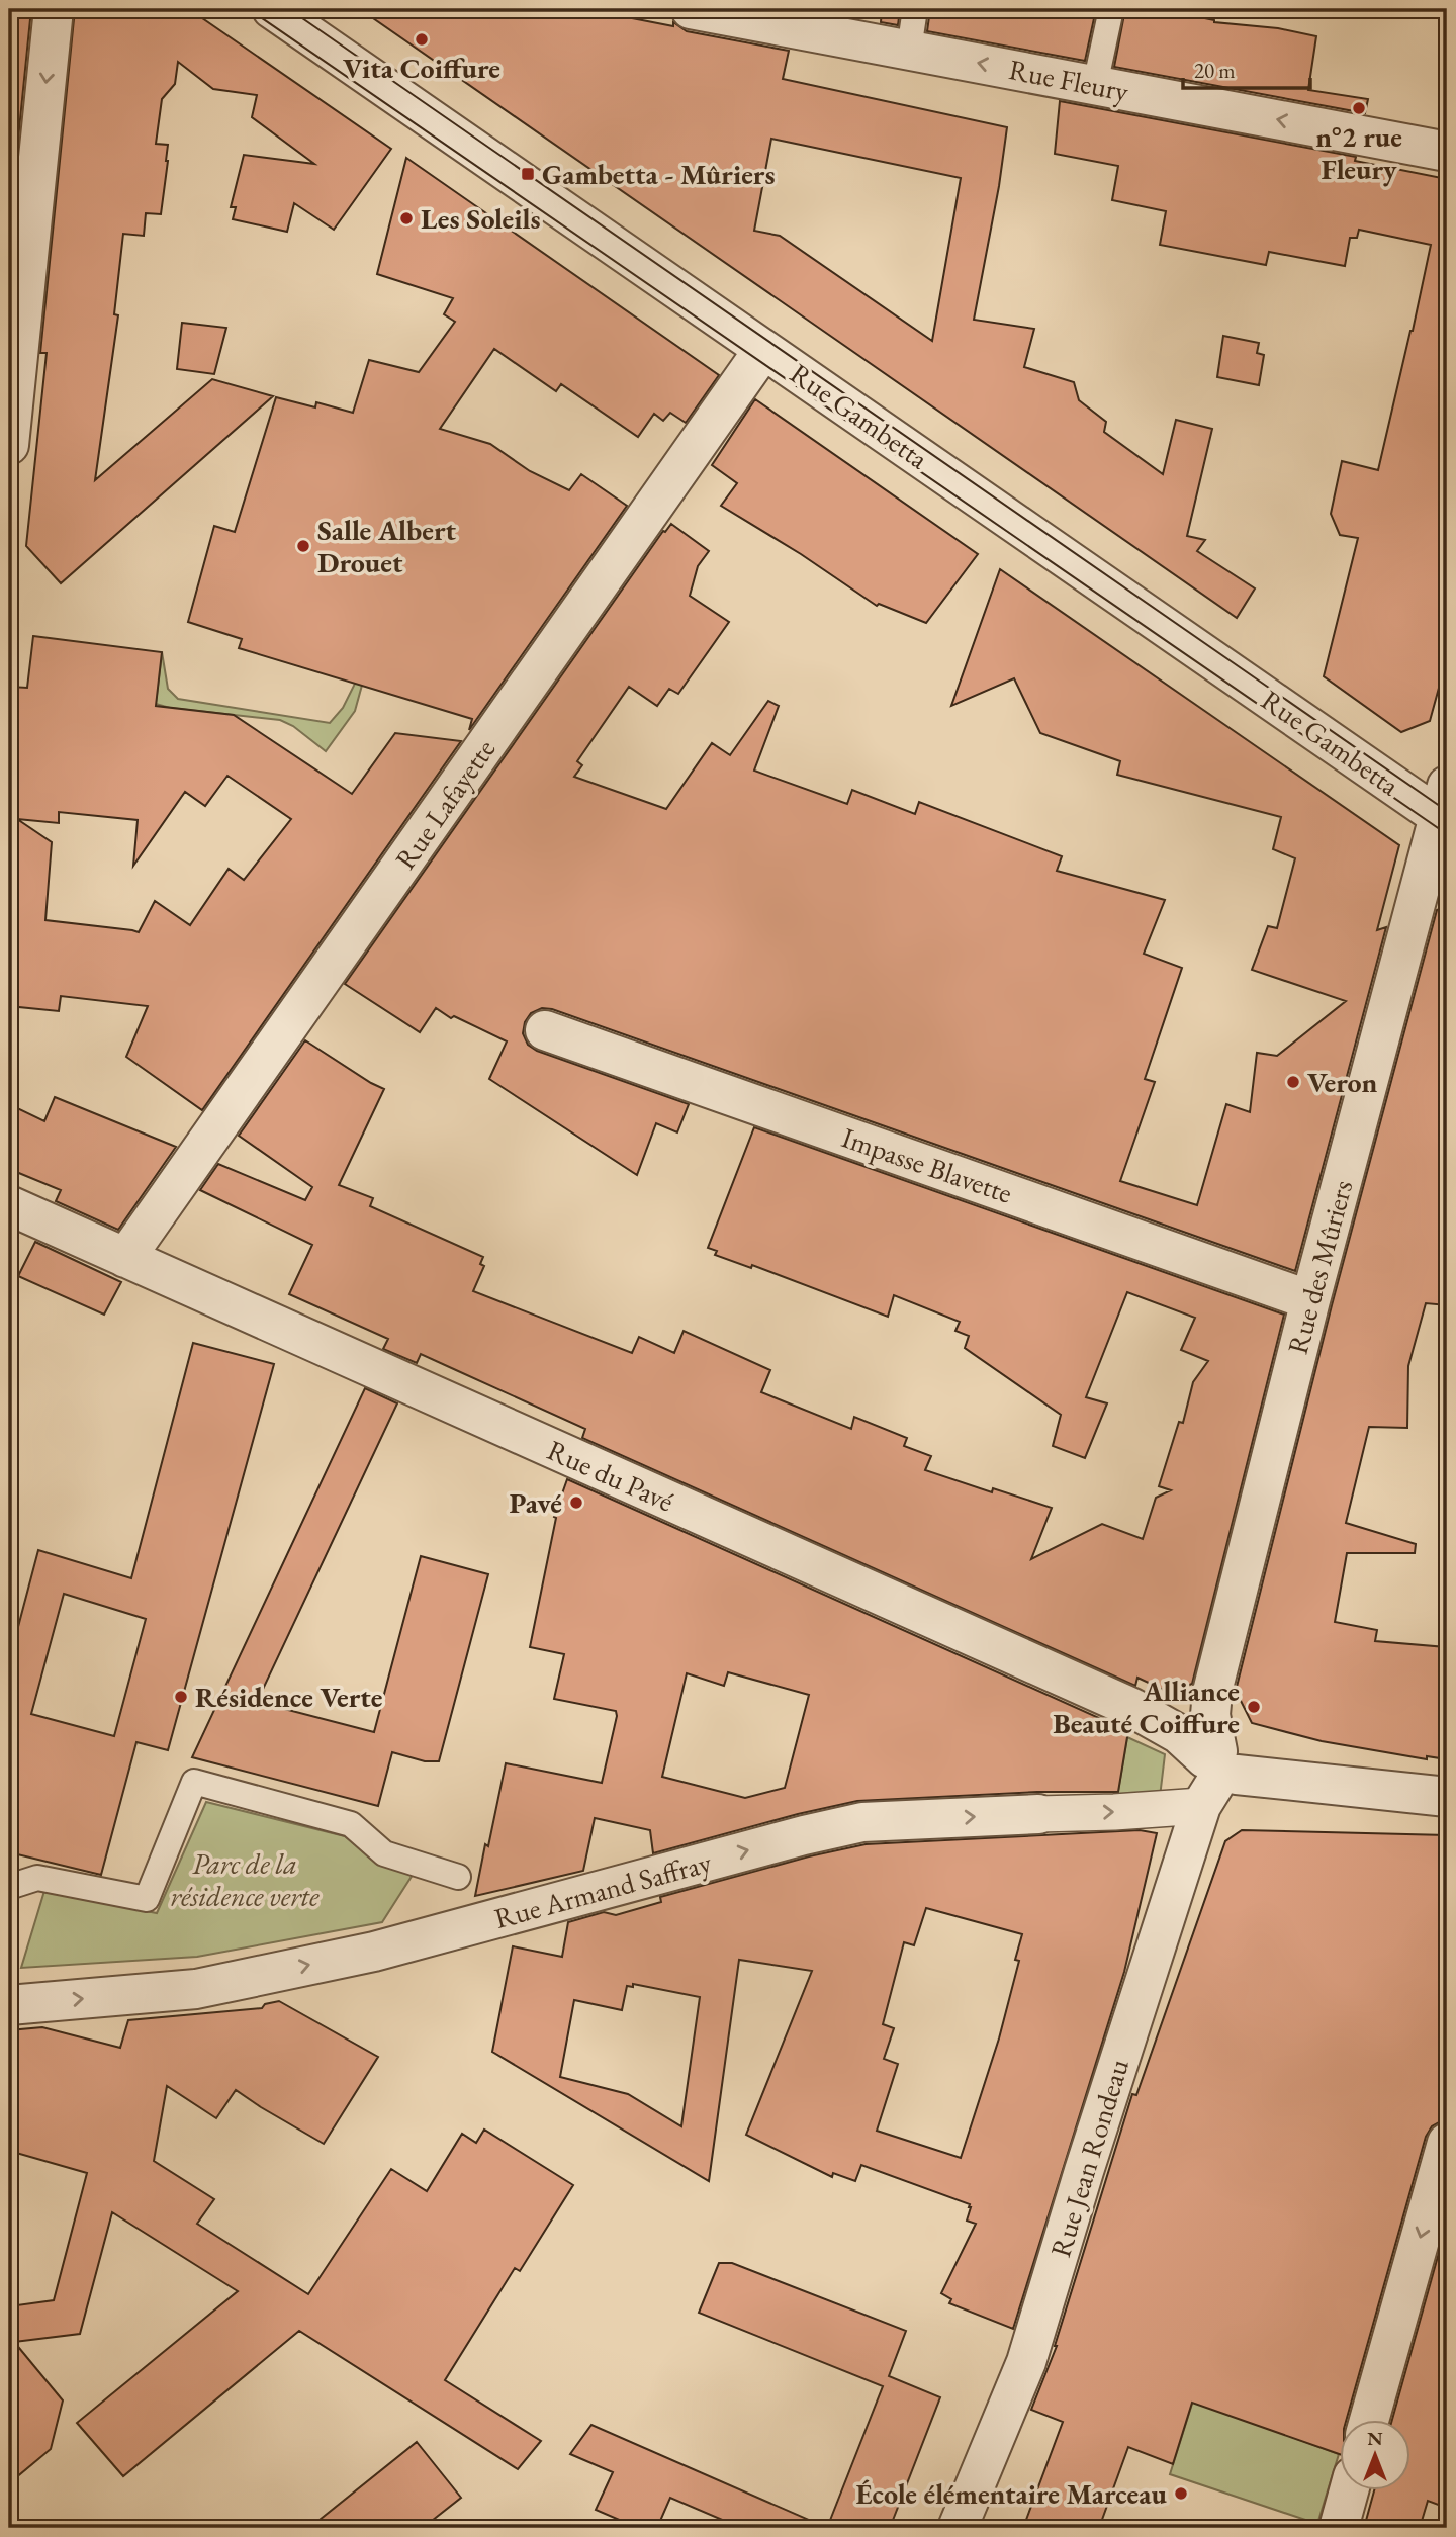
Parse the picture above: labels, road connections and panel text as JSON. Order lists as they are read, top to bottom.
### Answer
{
  "streets": {
    "street": [
      "Rue Fleury",
      "Rue Gambetta",
      "Rue Lafayette",
      "Impasse Blavette",
      "Rue des Mûriers",
      "Rue du Pavé",
      "Rue Armand Saffray",
      "Rue Jean Rondeau"
    ]
  },
  "crossings": [
    ["Rue Gambetta", "Rue Lafayette"],
    ["Rue Gambetta", "Rue des Mûriers"],
    ["Rue Lafayette", "Rue du Pavé"],
    ["Impasse Blavette", "Rue des Mûriers"],
    ["Rue des Mûriers", "Rue du Pavé"],
    ["Rue des Mûriers", "Rue Armand Saffray"],
    ["Rue des Mûriers", "Rue Jean Rondeau"],
    ["Rue du Pavé", "Rue Armand Saffray"],
    ["Rue du Pavé", "Rue Jean Rondeau"],
    ["Rue Armand Saffray", "Rue Jean Rondeau"]
  ],
  "one_way": ["Rue Fleury", "Rue Armand Saffray"],
  "parks": ["Parc de la résidence verte"],
  "places": {
    "other": [
      "Vita Coiffure",
      "n°2 rue Fleury",
      "Les Soleils",
      "Salle Albert Drouet",
      "Veron",
      "Pavé",
      "Résidence Verte",
      "Alliance Beauté Coiffure",
      "École élémentaire Marceau"
    ],
    "transit": ["Gambetta - Mûriers"]
  },
  "scale_bar": "20 m",
  "north": "top"
}
